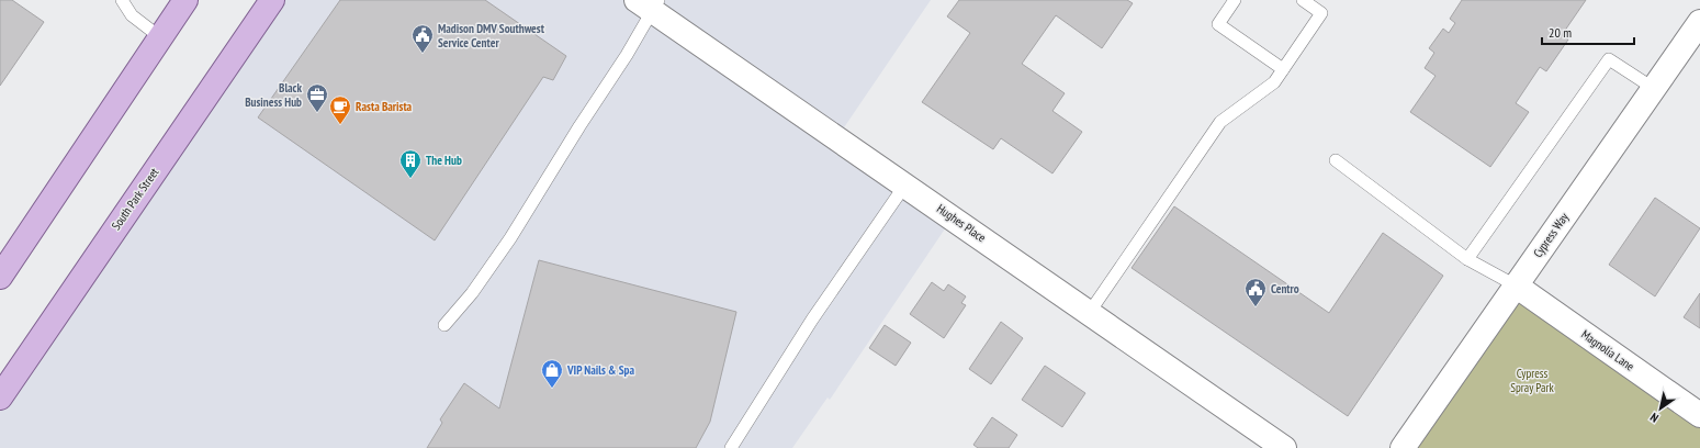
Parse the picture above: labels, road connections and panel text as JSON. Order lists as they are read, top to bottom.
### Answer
{
  "streets": {
    "main road": ["South Park Street"],
    "street": ["Hughes Place", "Cypress Way", "Magnolia Lane"]
  },
  "crossings": [
    ["Cypress Way", "Magnolia Lane"]
  ],
  "parks": ["Cypress Spray Park"],
  "places": {
    "public building": ["Madison DMV Southwest Service Center", "Centro"],
    "office": ["Black Business Hub"],
    "cafe": ["Rasta Barista"],
    "building": ["The Hub"],
    "shop": ["VIP Nails & Spa"]
  },
  "scale_bar": "20 m",
  "north": "bottom left"
}
